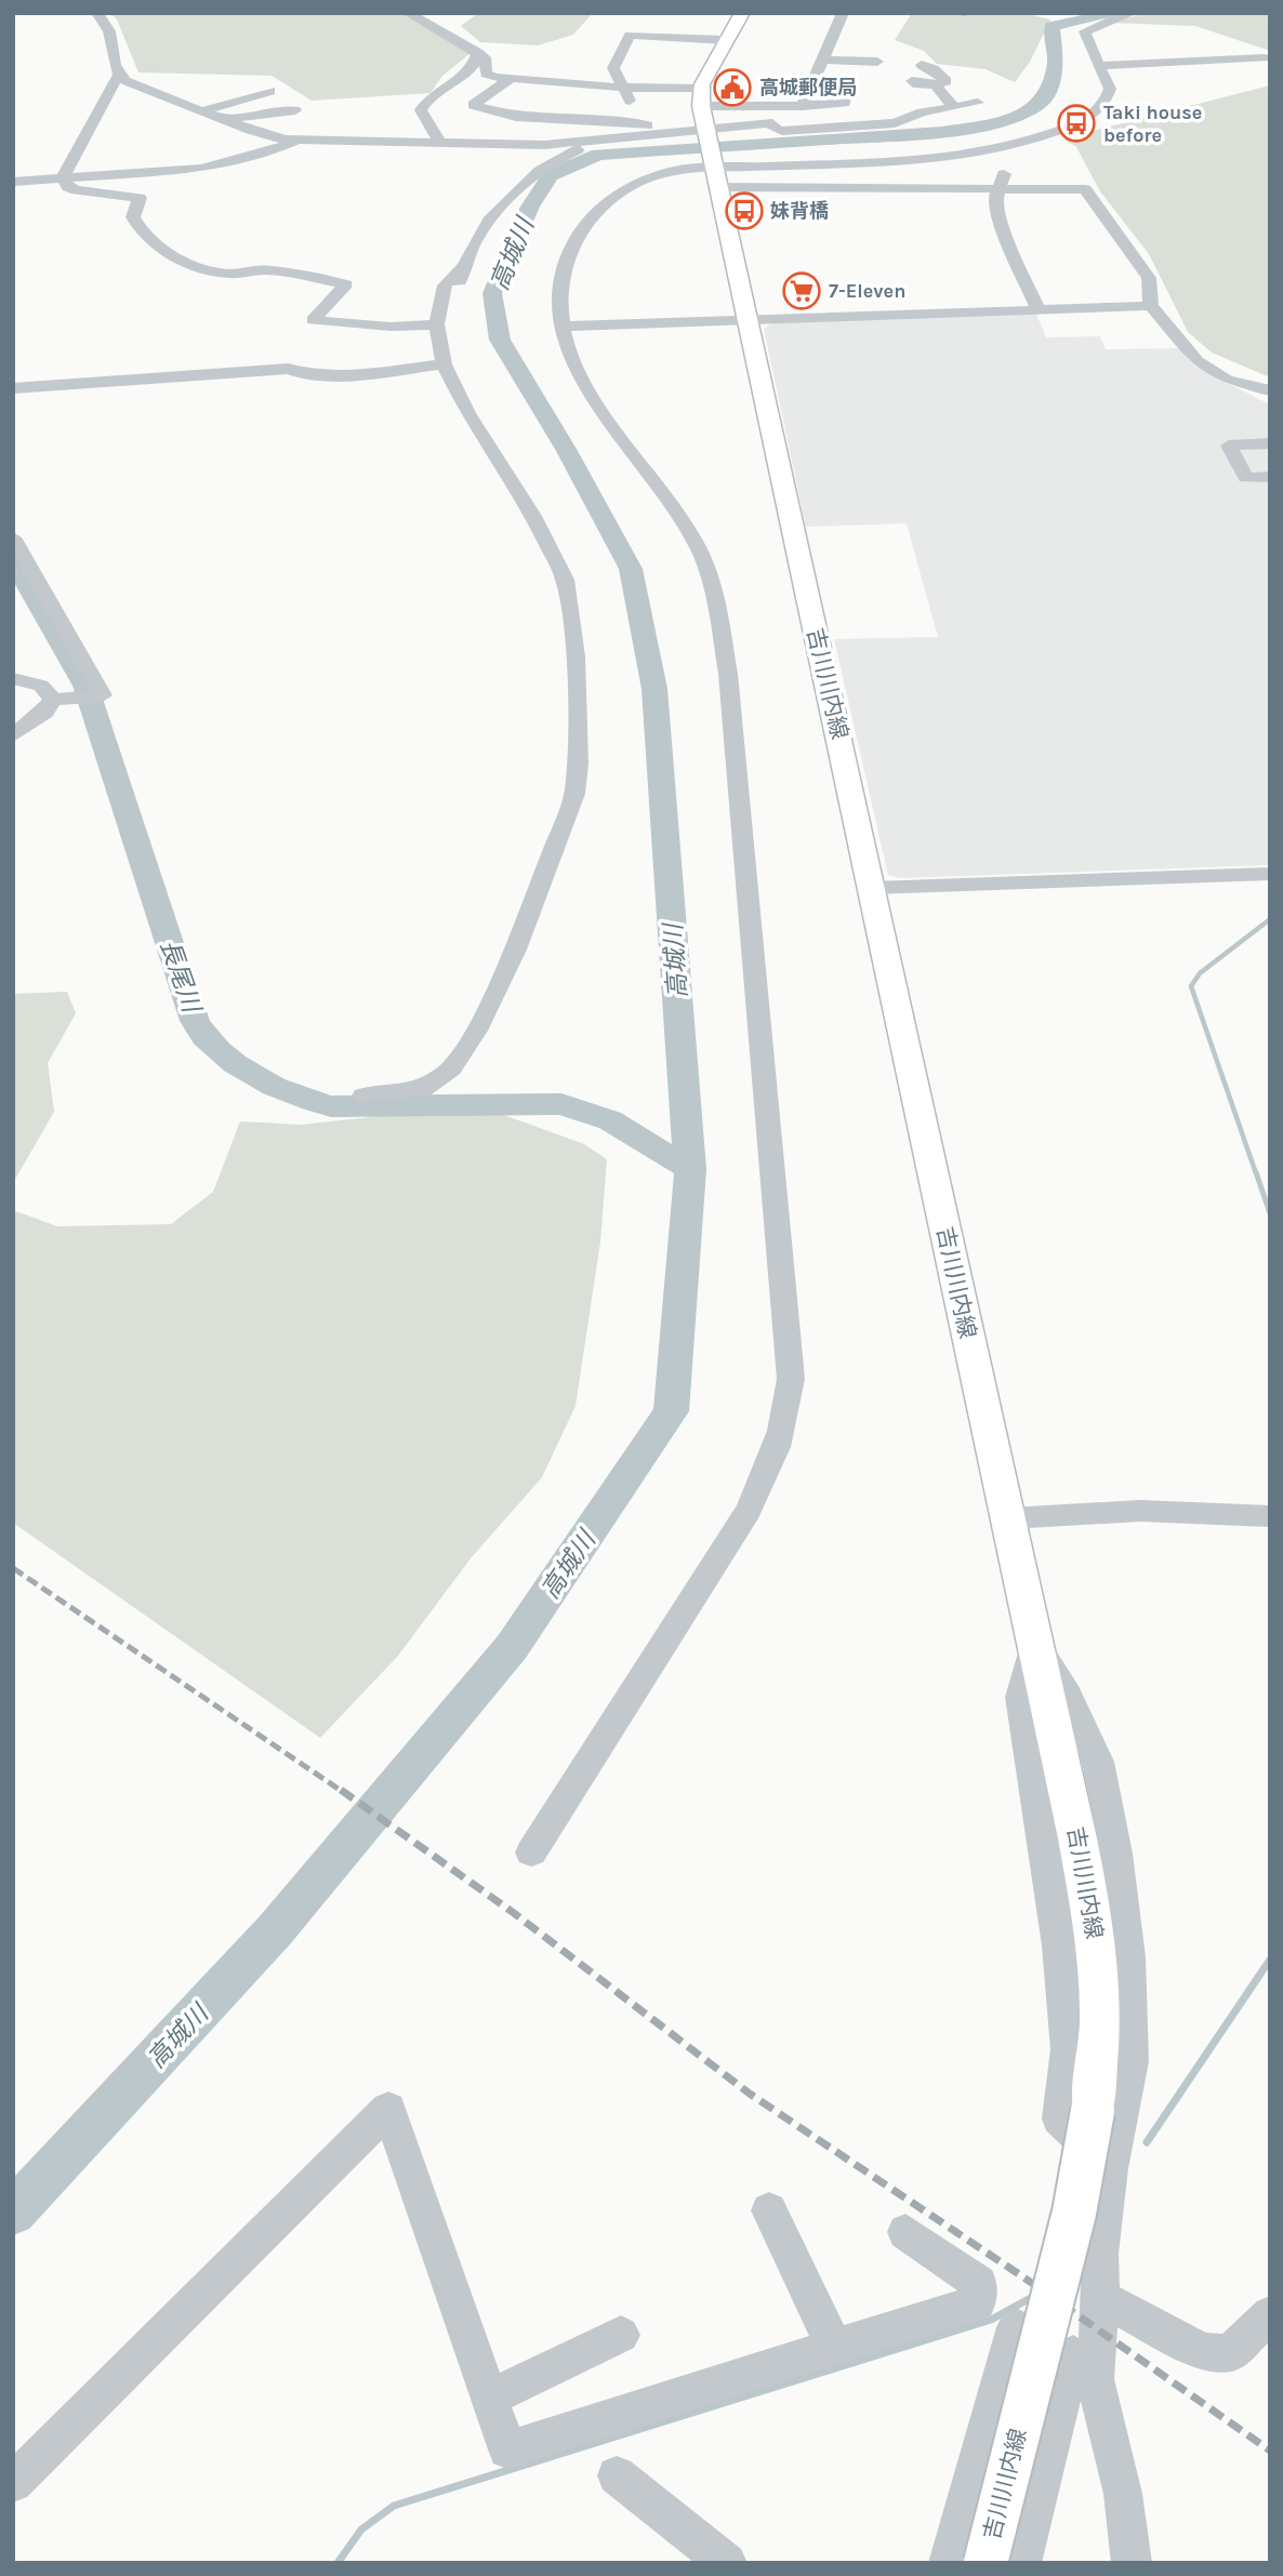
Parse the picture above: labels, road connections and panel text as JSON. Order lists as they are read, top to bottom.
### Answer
{
  "streets": {
    "main road": ["吉川川内線"]
  },
  "water": ["高城川", "長尾川"],
  "places": {
    "public building": ["高城郵便局"],
    "bus stop": ["Taki house before", "妹背橋"],
    "supermarket": ["7-Eleven"]
  }
}
